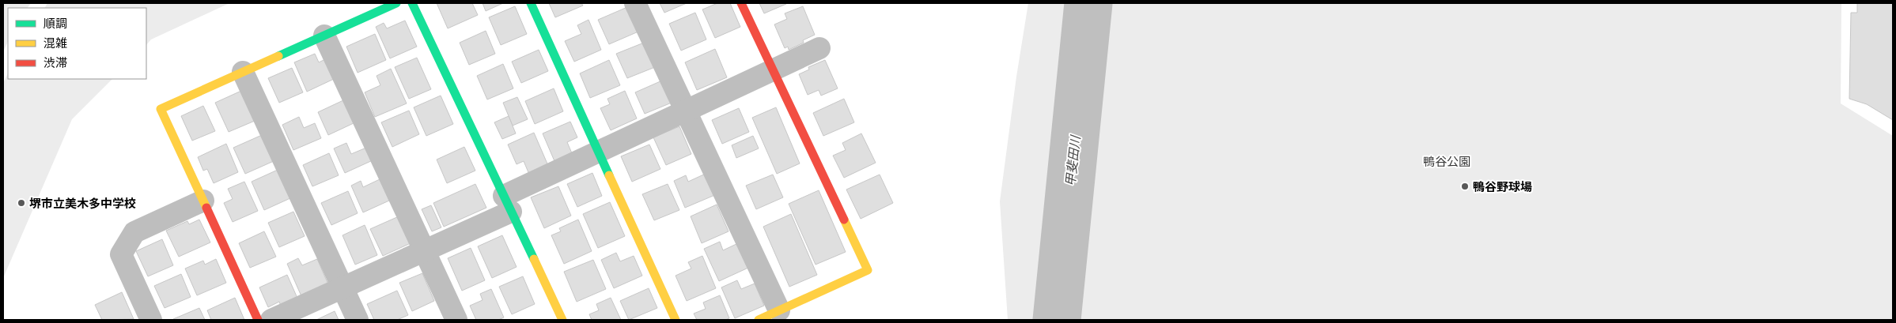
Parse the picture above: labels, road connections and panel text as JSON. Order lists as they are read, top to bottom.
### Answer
{
  "water": ["甲斐田川"],
  "parks": ["鴨谷公園"],
  "places": ["鴨谷野球場", "堺市立美木多中学校"],
  "legend": ["順調", "混雑", "渋滞"]
}
